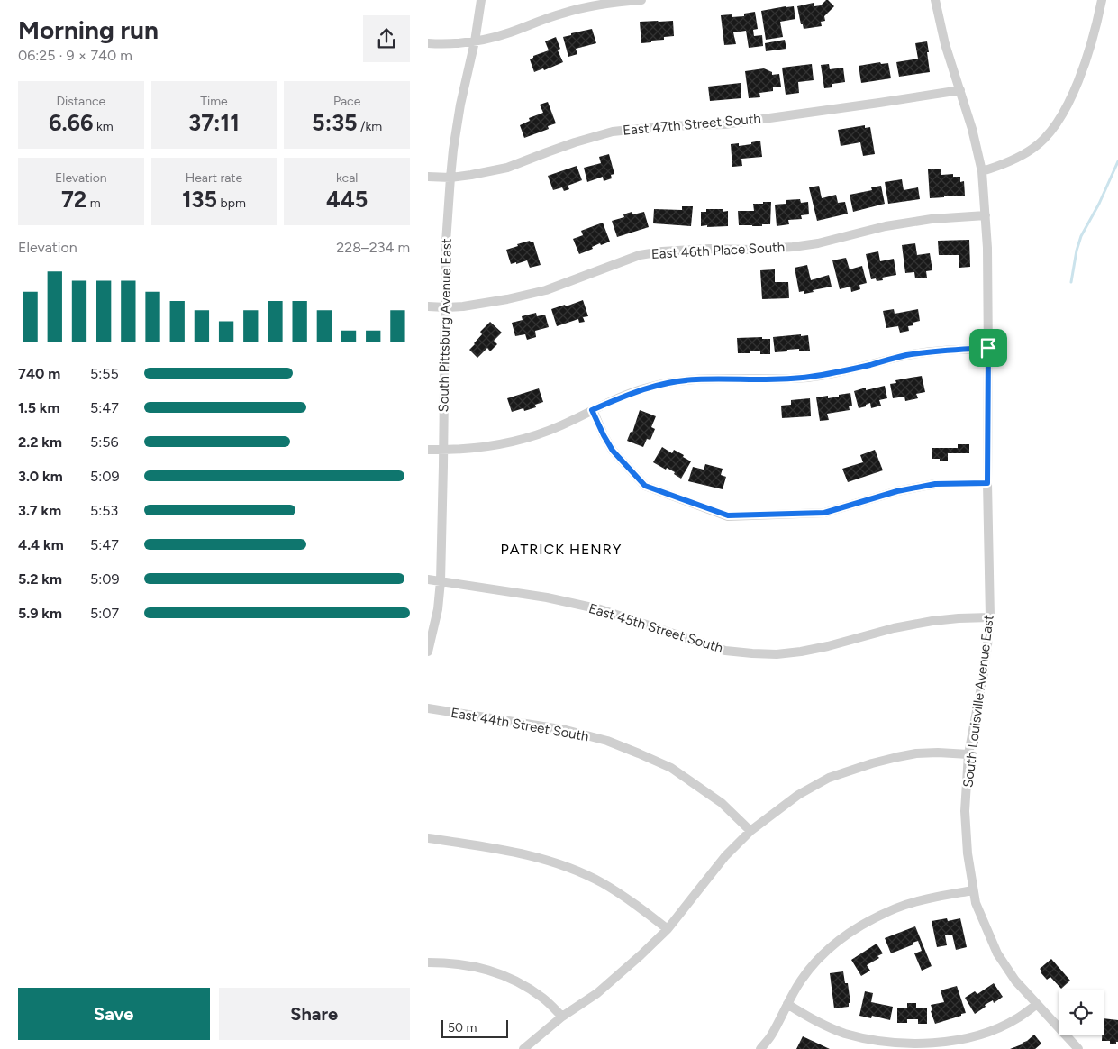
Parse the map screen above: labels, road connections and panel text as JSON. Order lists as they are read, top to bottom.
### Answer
{
  "streets": {
    "street": [
      "East 47th Street South",
      "East 46th Place South",
      "South Pittsburg Avenue East",
      "East 45th Street South",
      "South Louisville Avenue East",
      "East 44th Street South"
    ]
  },
  "crossings": [
    ["East 47th Street South", "South Pittsburg Avenue East"],
    ["East 47th Street South", "South Louisville Avenue East"],
    ["East 46th Place South", "South Pittsburg Avenue East"],
    ["East 46th Place South", "South Louisville Avenue East"],
    ["South Pittsburg Avenue East", "East 45th Street South"],
    ["East 45th Street South", "South Louisville Avenue East"]
  ],
  "districts": ["PATRICK HENRY"],
  "scale_bar": "50 m",
  "page": {
    "heading": ["Morning run", "06:25 · 9 × 740 m"],
    "stats": [
      ["Distance", "6.66 km"],
      ["Time", "37:11"],
      ["Pace", "5:35 /km"],
      ["Elevation", "72 m"],
      ["Heart rate", "135 bpm"],
      ["kcal", "445"]
    ],
    "chart": ["Elevation", "228–234 m"],
    "list": [
      {
        "name": "740 m",
        "note": "5:55"
      },
      {
        "name": "1.5 km",
        "note": "5:47"
      },
      {
        "name": "2.2 km",
        "note": "5:56"
      },
      {
        "name": "3.0 km",
        "note": "5:09"
      },
      {
        "name": "3.7 km",
        "note": "5:53"
      },
      {
        "name": "4.4 km",
        "note": "5:47"
      },
      {
        "name": "5.2 km",
        "note": "5:09"
      },
      {
        "name": "5.9 km",
        "note": "5:07"
      }
    ],
    "buttons": ["Save", "Share"],
    "scale": "50 m"
  }
}
